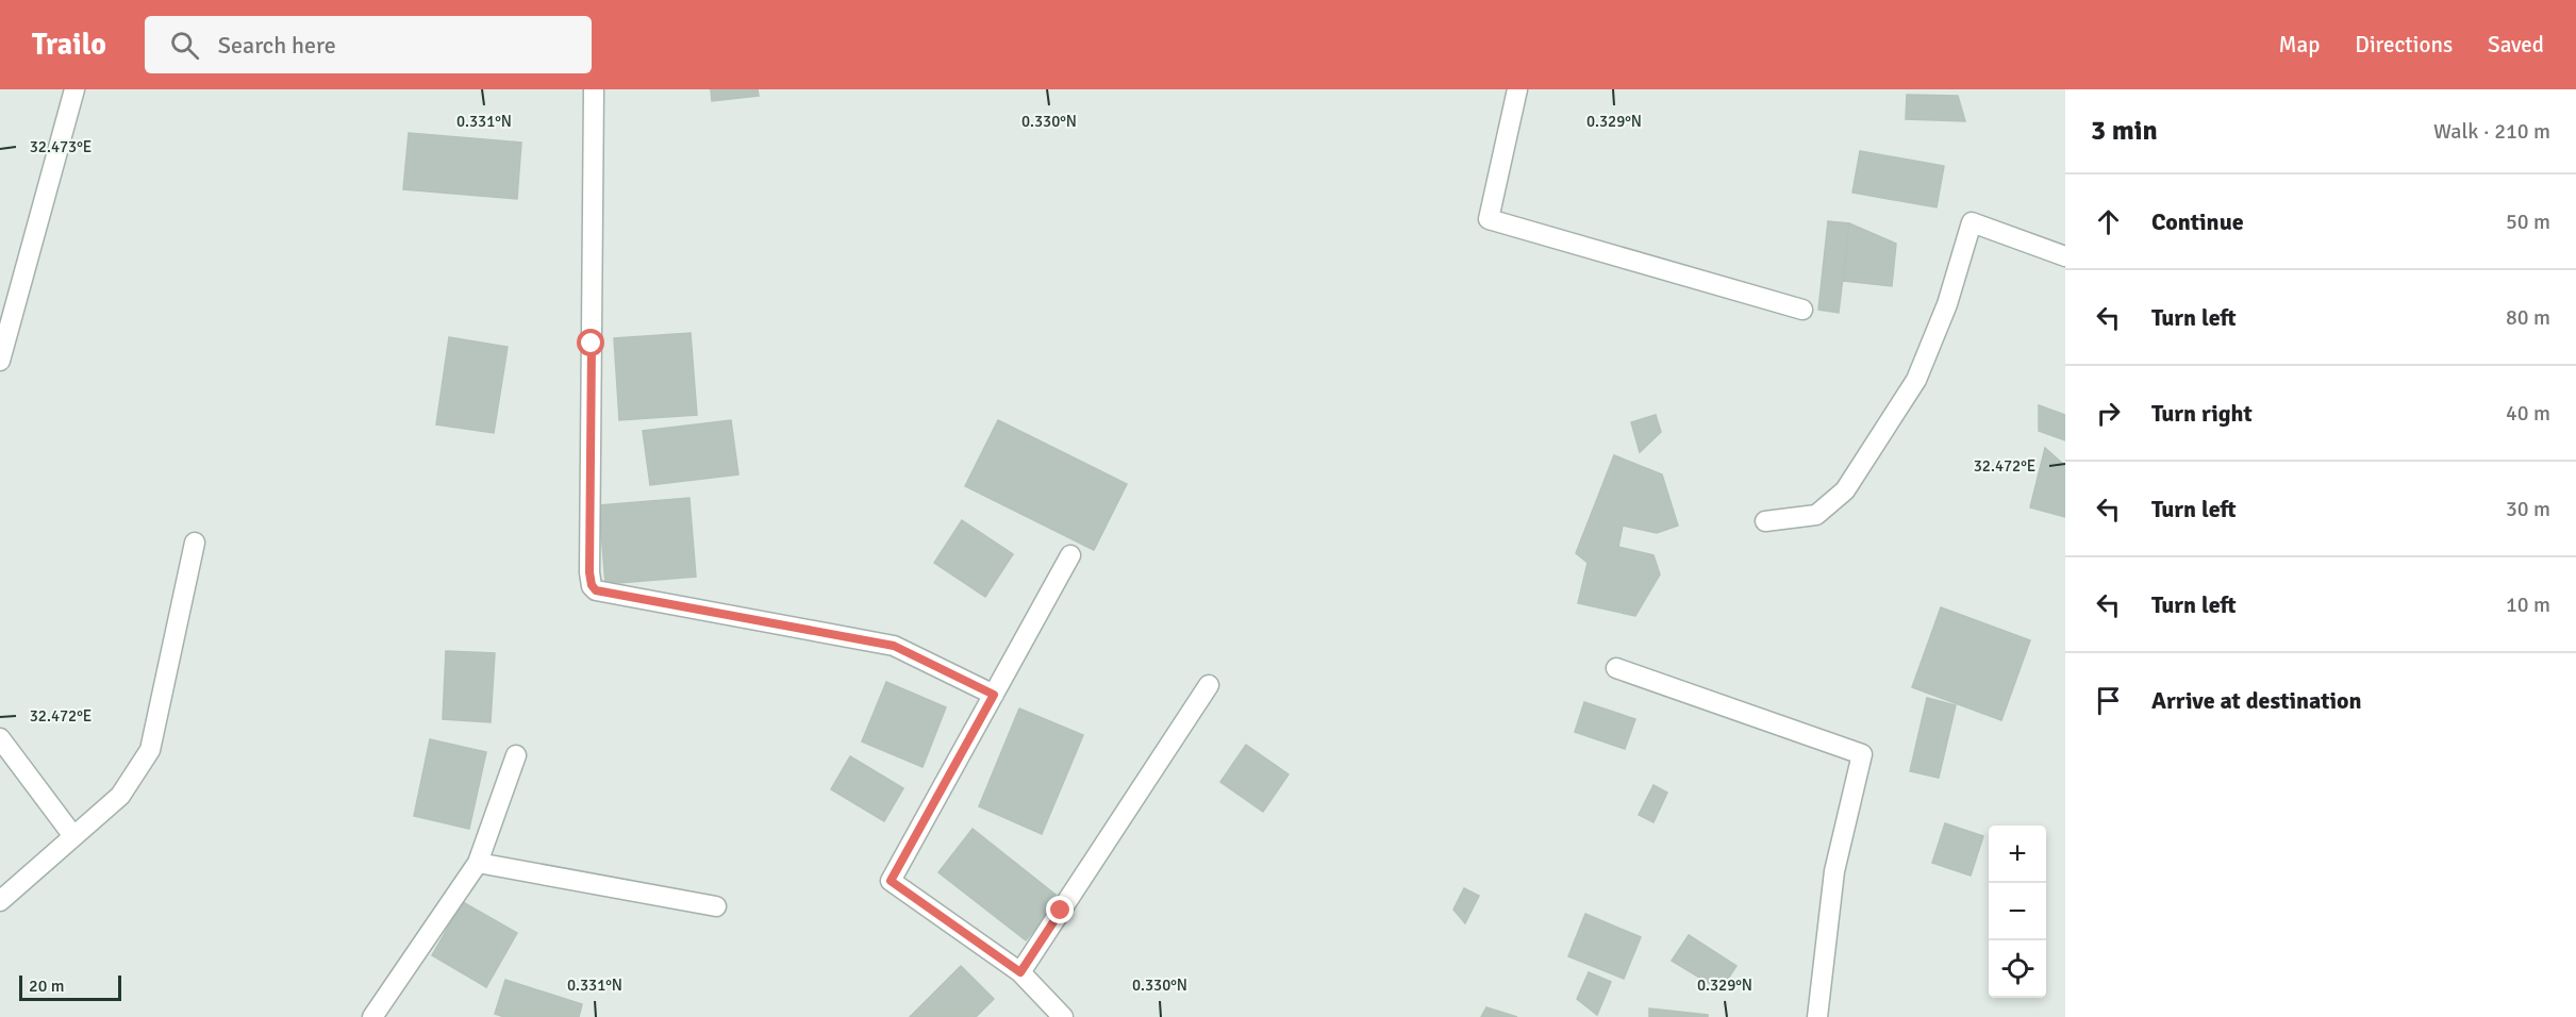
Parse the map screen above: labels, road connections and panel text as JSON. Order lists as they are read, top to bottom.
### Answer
{
  "scale_bar": "20 m",
  "page": {
    "header": "Trailo",
    "search": "Search here",
    "nav": ["Map", "Directions", "Saved"],
    "heading": ["3 min", "Walk · 210 m"],
    "list": [
      ["Continue", "50 m"],
      ["Turn left", "80 m"],
      ["Turn right", "40 m"],
      ["Turn left", "30 m"],
      ["Turn left", "10 m"],
      "Arrive at destination"
    ],
    "map_buttons": ["+", "−"],
    "scale": "20 m"
  },
  "coordinates": [
    "0.331°N",
    "0.330°N",
    "0.329°N",
    "32.473°E",
    "32.472°E"
  ]
}
